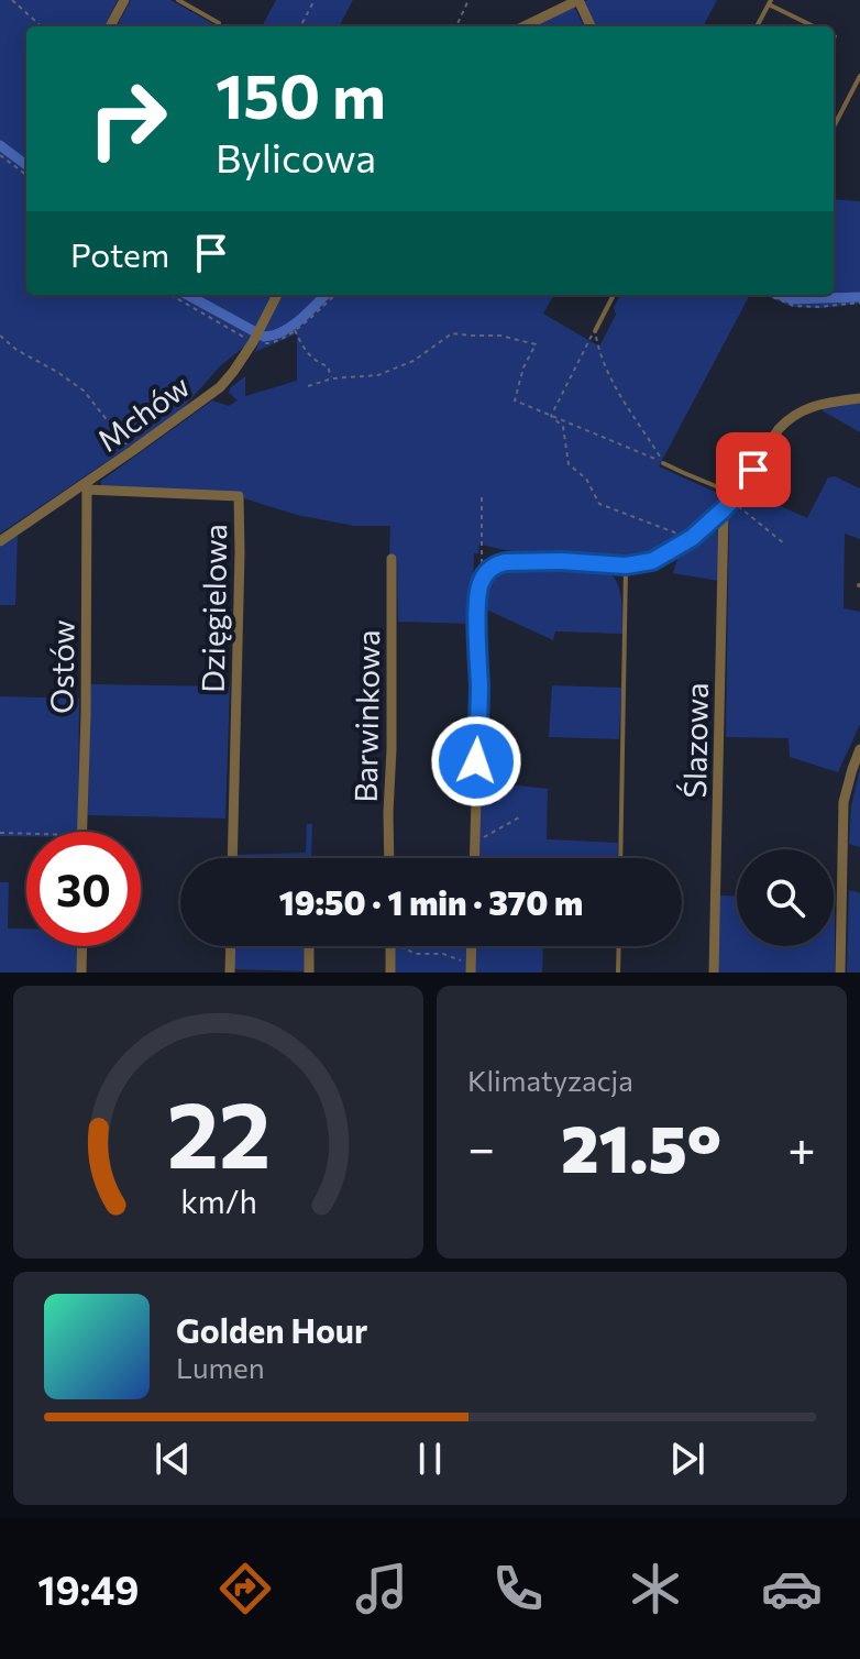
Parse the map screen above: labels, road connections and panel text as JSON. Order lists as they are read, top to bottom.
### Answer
{
  "streets": {
    "street": [
      "Mchów",
      "Dzięgielowa",
      "Ostów",
      "Barwinkowa",
      "Ślazowa"
    ]
  },
  "crossings": [
    ["Mchów", "Dzięgielowa"],
    ["Mchów", "Ostów"],
    ["Dzięgielowa", "Ostów"]
  ],
  "page": {
    "turn": ["150 m", "Bylicowa"],
    "then": "Potem",
    "limit": "30",
    "trip": "19:50 · 1 min · 370 m",
    "tile": "Klimatyzacja",
    "heat": ["−", "21.5°", "+"],
    "song": ["Golden Hour", "Lumen"],
    "tabs": "19:49",
    "gauge": ["22", "km/h"]
  }
}
